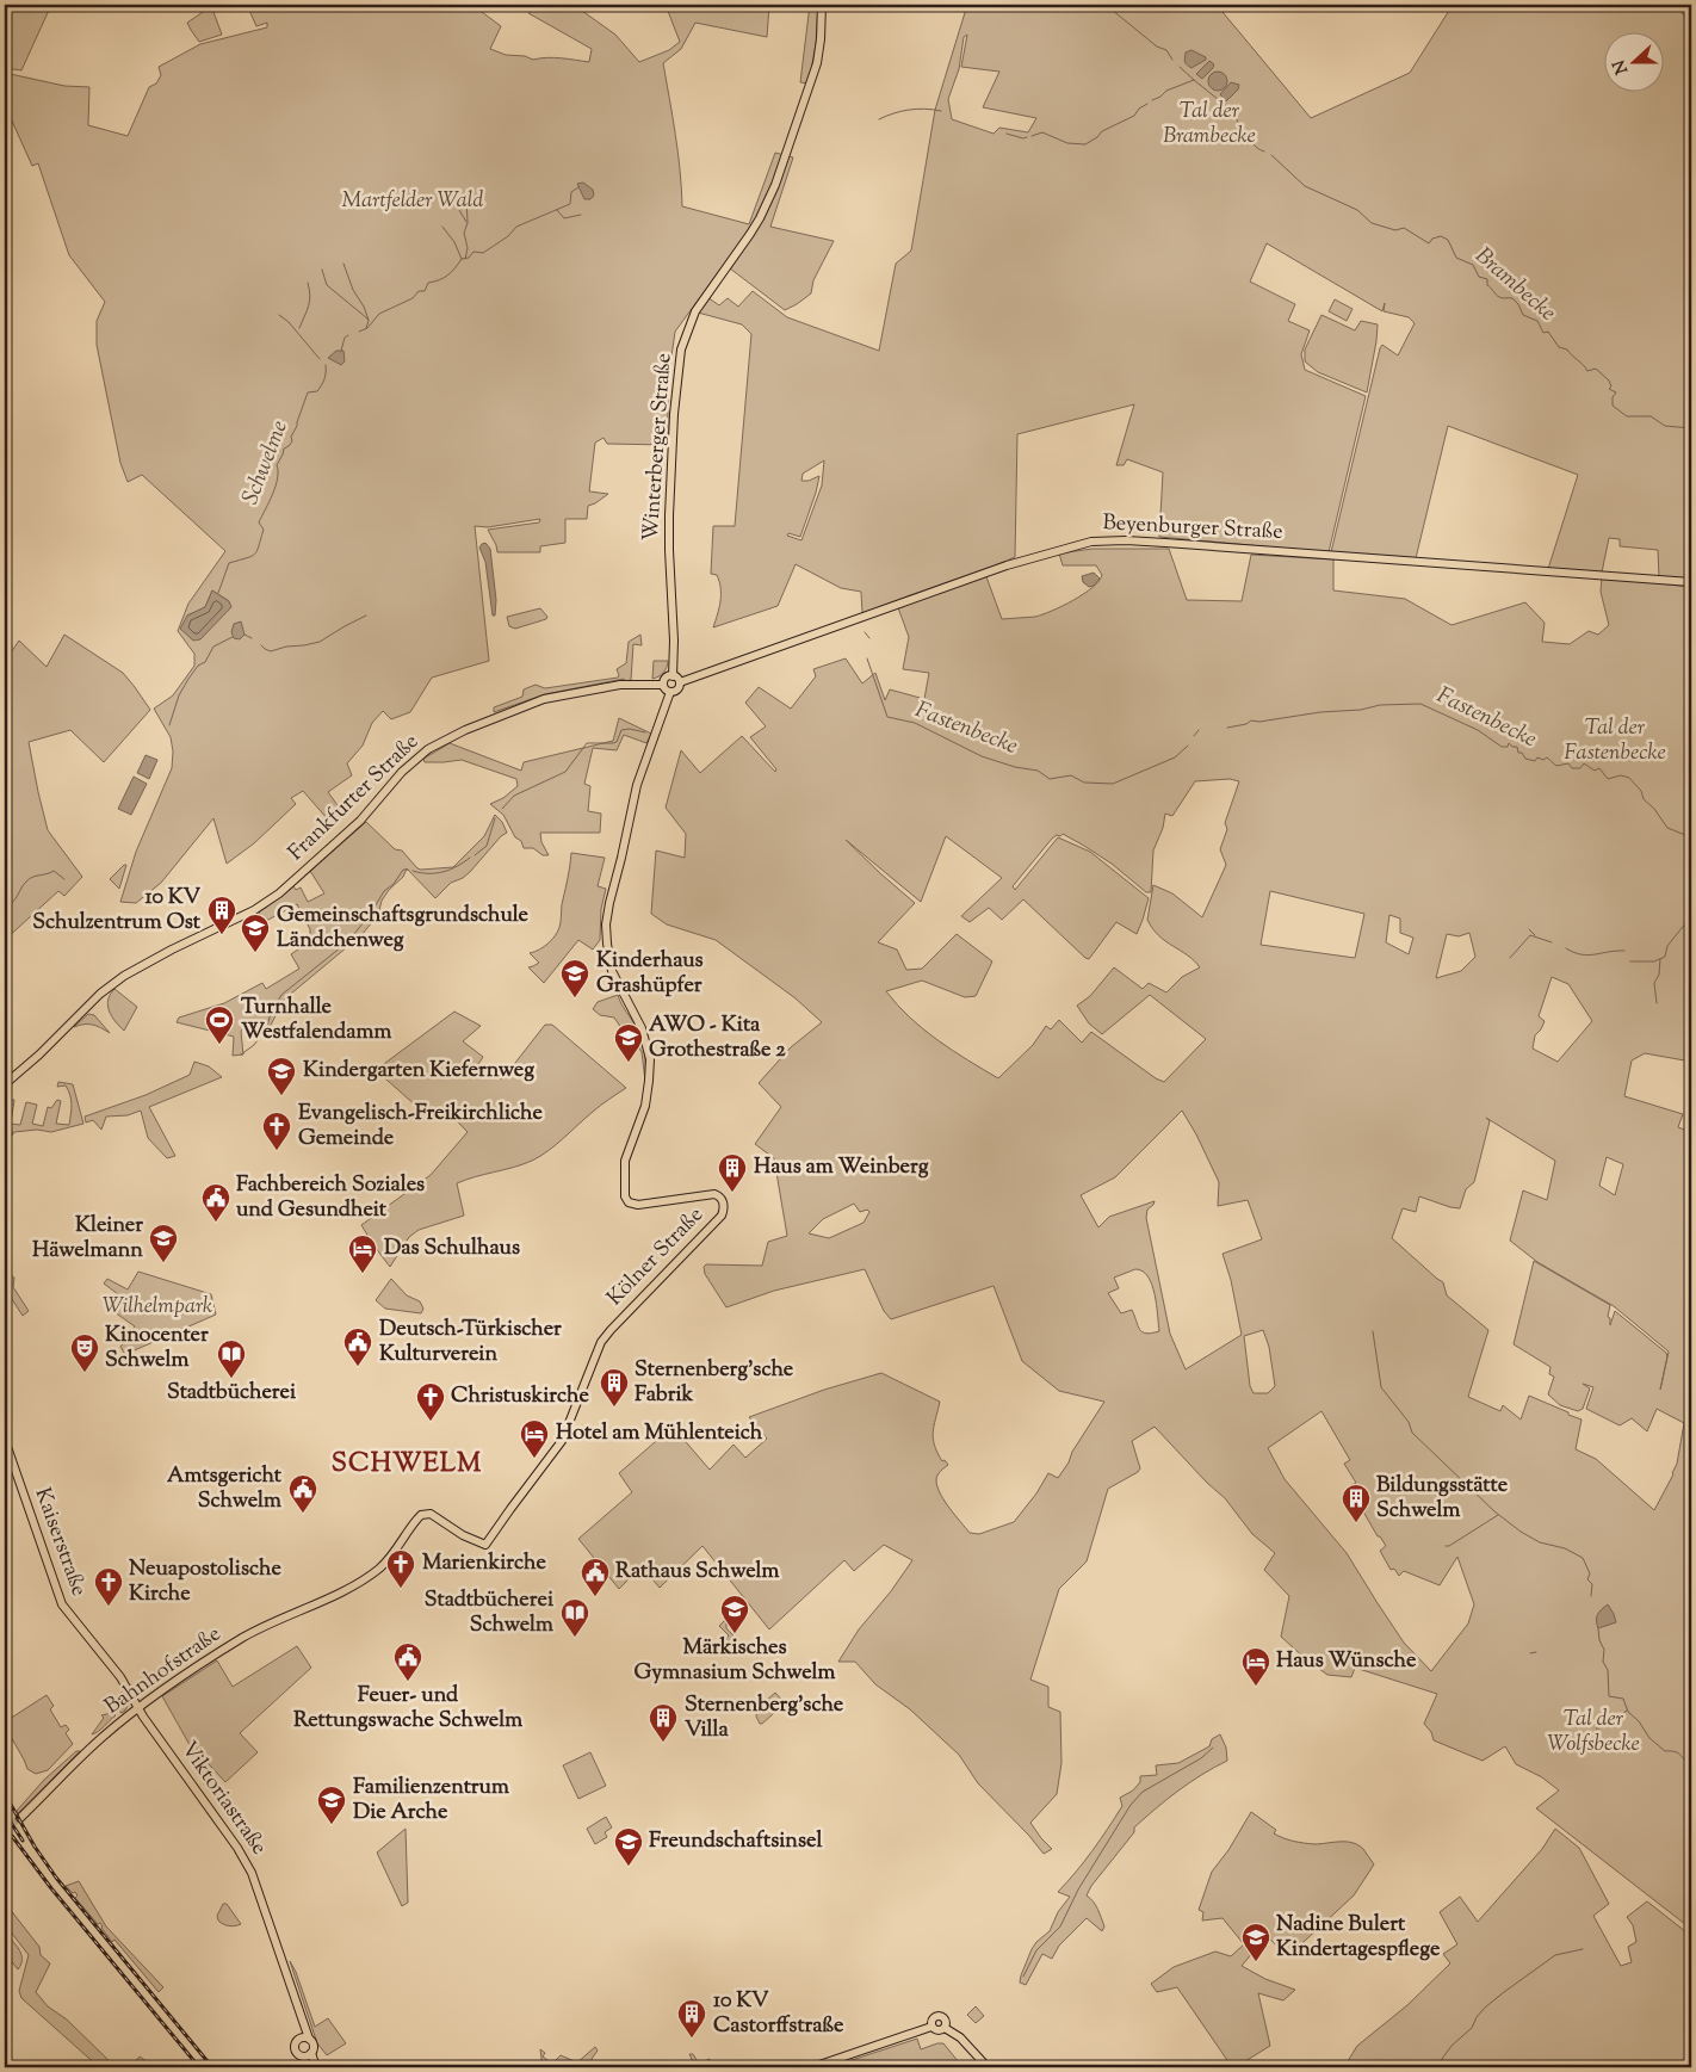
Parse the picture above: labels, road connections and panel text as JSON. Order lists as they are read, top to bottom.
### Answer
{
  "streets": {
    "main road": [
      "Winterberger Straße",
      "Beyenburger Straße",
      "Frankfurter Straße",
      "Kölner Straße",
      "Kaiserstraße",
      "Bahnhofstraße",
      "Viktoriastraße"
    ]
  },
  "crossings": [
    ["Winterberger Straße", "Beyenburger Straße"],
    ["Winterberger Straße", "Frankfurter Straße"],
    ["Winterberger Straße", "Kölner Straße"],
    ["Beyenburger Straße", "Frankfurter Straße"],
    ["Beyenburger Straße", "Kölner Straße"],
    ["Frankfurter Straße", "Kölner Straße"],
    ["Kölner Straße", "Bahnhofstraße"],
    ["Kaiserstraße", "Bahnhofstraße"],
    ["Kaiserstraße", "Viktoriastraße"],
    ["Bahnhofstraße", "Viktoriastraße"]
  ],
  "districts": ["SCHWELM"],
  "water": ["Brambecke", "Schwelme", "Fastenbecke"],
  "parks": [
    "Tal der Brambecke",
    "Martfelder Wald",
    "Tal der Fastenbecke",
    "Wilhelmpark",
    "Tal der Wolfsbecke"
  ],
  "places": {
    "building": [
      "10 KV Schulzentrum Ost",
      "Haus am Weinberg",
      "Sternenberg’sche Fabrik",
      "Bildungsstätte Schwelm",
      "Sternenberg’sche Villa",
      "10 KV Castorffstraße"
    ],
    "school or university": [
      "Gemeinschaftsgrundschule Ländchenweg",
      "Kinderhaus Grashüpfer",
      "AWO - Kita Grothestraße 2",
      "Kindergarten Kiefernweg",
      "Kleiner Häwelmann",
      "Märkisches Gymnasium Schwelm",
      "Familienzentrum Die Arche",
      "Freundschaftsinsel",
      "Nadine Bulert Kindertagespflege"
    ],
    "sports": ["Turnhalle Westfalendamm"],
    "church": [
      "Evangelisch-Freikirchliche Gemeinde",
      "Christuskirche",
      "Marienkirche",
      "Neuapostolische Kirche"
    ],
    "public building": [
      "Fachbereich Soziales und Gesundheit",
      "Deutsch-Türkischer Kulturverein",
      "Amtsgericht Schwelm",
      "Rathaus Schwelm",
      "Feuer- und Rettungswache Schwelm"
    ],
    "hotel": ["Das Schulhaus", "Hotel am Mühlenteich", "Haus Wünsche"],
    "theatre": ["Kinocenter Schwelm"],
    "library": ["Stadtbücherei", "Stadtbücherei Schwelm"]
  },
  "north": "left"
}
